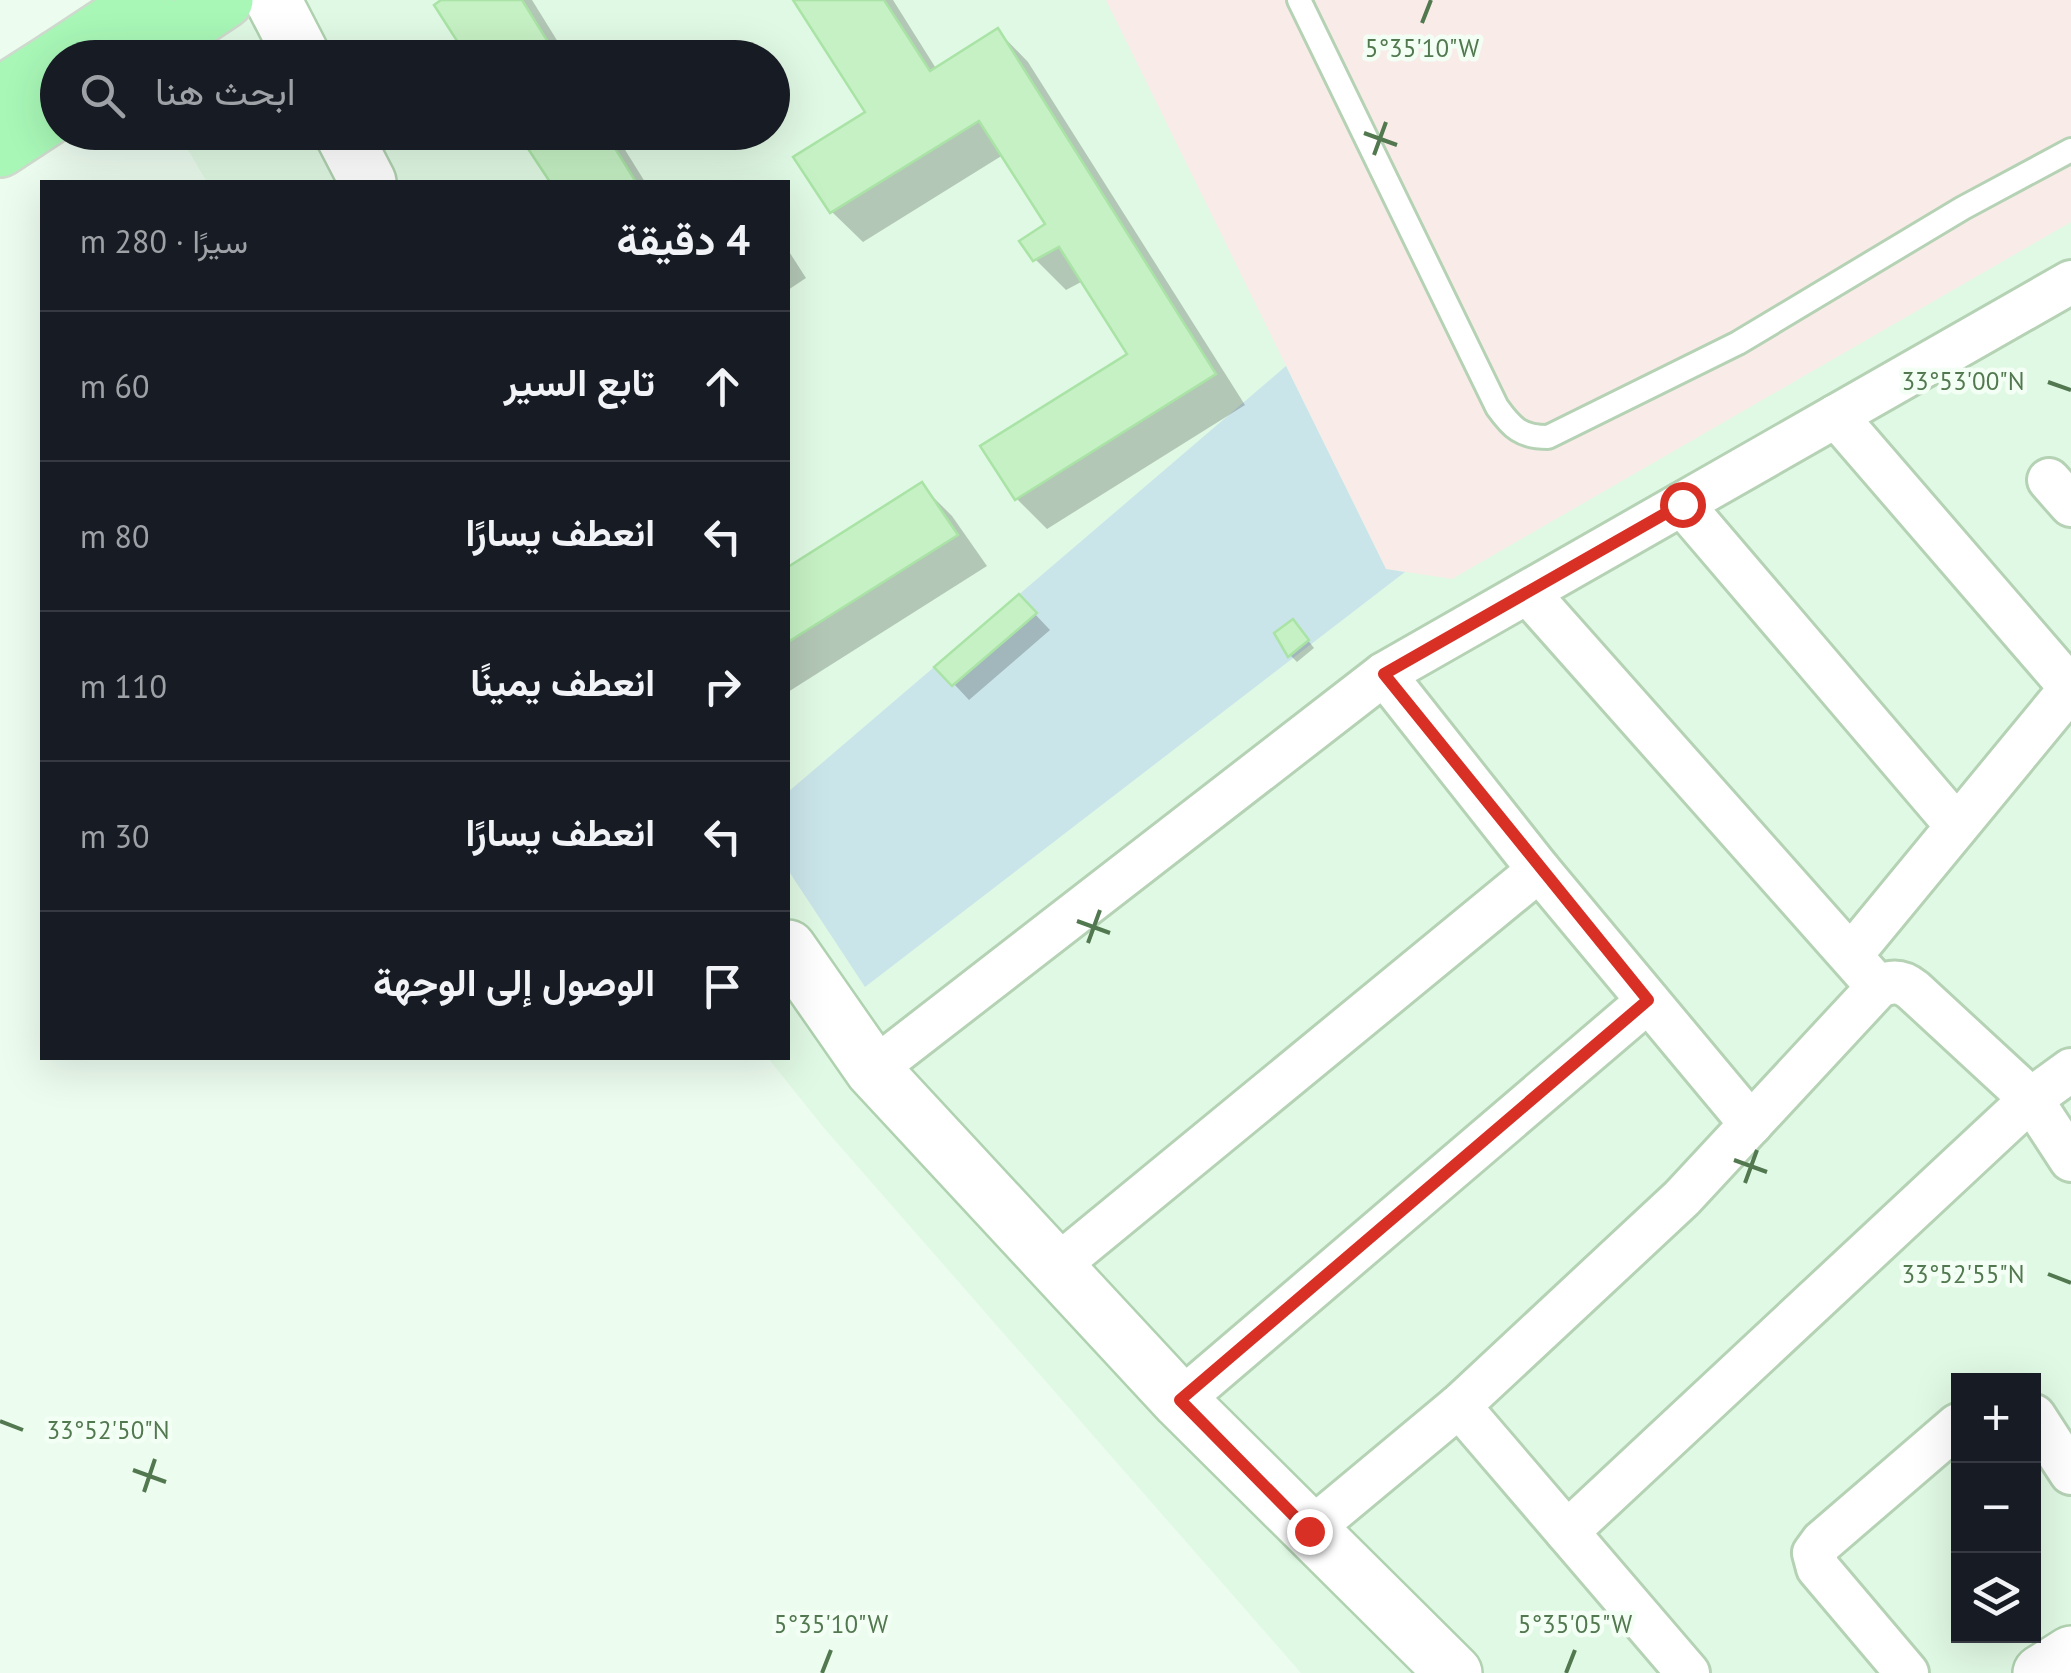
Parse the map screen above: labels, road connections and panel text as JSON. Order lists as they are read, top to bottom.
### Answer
{
  "page": {
    "search": "ابحث هنا",
    "heading": ["4 دقيقة", "سيرًا · 280 m"],
    "list": [
      ["تابع السير", "60 m"],
      ["انعطف يسارًا", "80 m"],
      ["انعطف يمينًا", "110 m"],
      ["انعطف يسارًا", "30 m"],
      "الوصول إلى الوجهة"
    ],
    "map_buttons": ["+", "−"]
  },
  "coordinates": [
    "5°35'10\"W",
    "33°53'00\"N",
    "33°52'55\"N",
    "33°52'50\"N",
    "5°35'05\"W"
  ]
}
